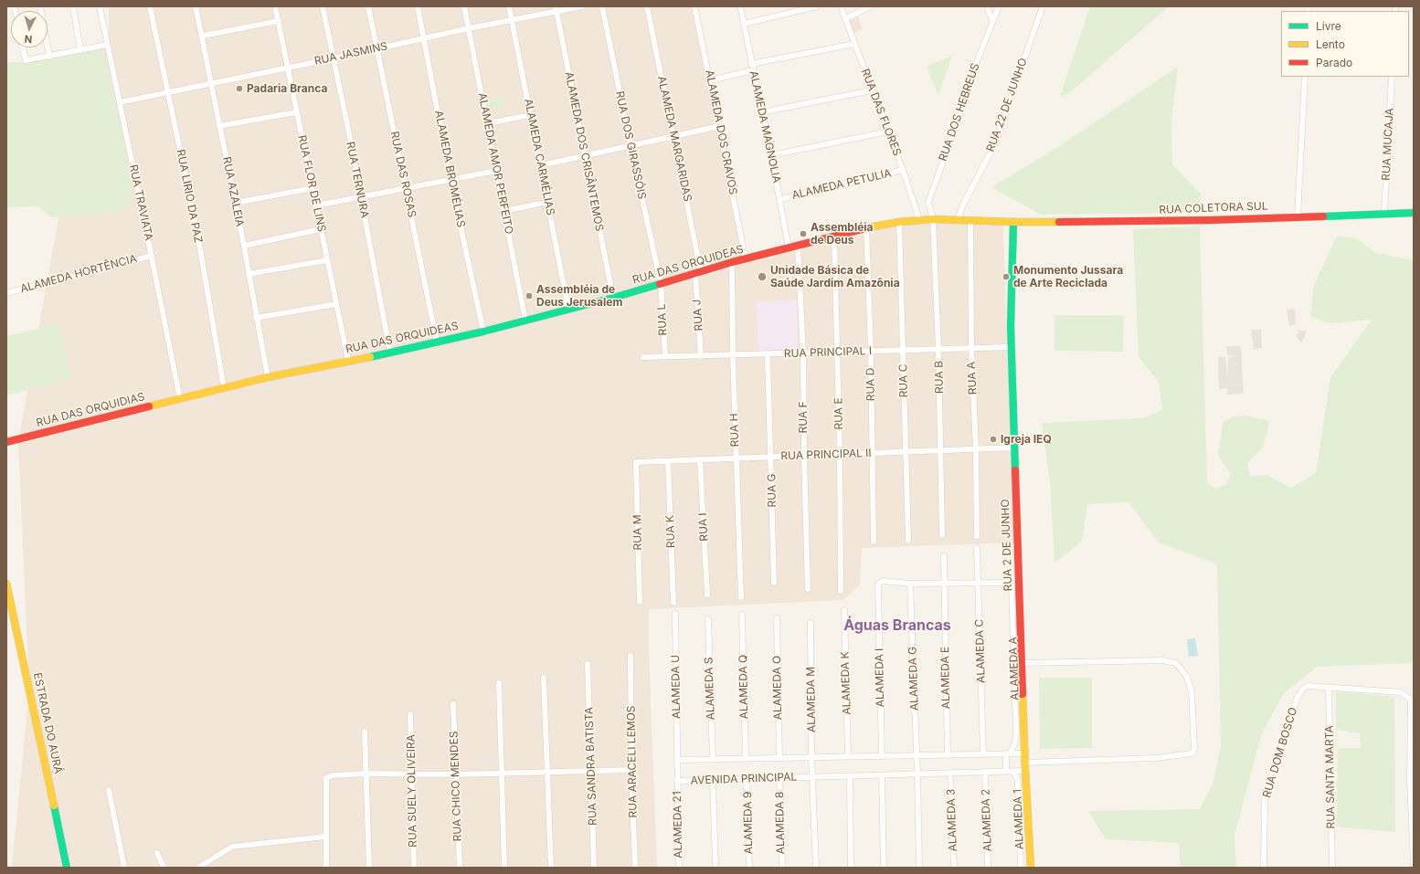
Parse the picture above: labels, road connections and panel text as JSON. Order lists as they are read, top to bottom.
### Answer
{
  "streets": {
    "street": [
      "RUA JASMINS",
      "RUA 22 DE JUNHO",
      "RUA DAS FLORES",
      "RUA DOS HEBREUS",
      "ALAMEDA MAGNOLIA",
      "ALAMEDA DOS CRAVOS",
      "ALAMEDA MARGARIDAS",
      "RUA MUCAJA",
      "RUA DOS GIRASSÓIS",
      "ALAMEDA DOS CRISÂNTEMOS",
      "ALAMEDA CARMÉLIAS",
      "ALAMEDA AMOR PERFEITO",
      "ALAMEDA BROMÉLIAS",
      "RUA DAS ROSAS",
      "RUA TERNURA",
      "RUA FLOR DE LINS",
      "ALAMEDA PETULIA",
      "RUA AZALEIA",
      "RUA LIRIO DA PAZ",
      "RUA TRAVIATA",
      "RUA COLETORA SUL",
      "RUA DAS ORQUIDEAS",
      "ALAMEDA HORTÊNCIA",
      "RUA J",
      "RUA L",
      "RUA PRINCIPAL I",
      "RUA B",
      "RUA A",
      "RUA C",
      "RUA D",
      "RUA DAS ORQUIDIAS",
      "RUA E",
      "RUA F",
      "RUA H",
      "RUA PRINCIPAL II",
      "RUA G",
      "RUA I",
      "RUA K",
      "RUA M",
      "RUA 2 DE JUNHO",
      "ALAMEDA C",
      "ALAMEDA A",
      "ALAMEDA I",
      "ALAMEDA E",
      "ALAMEDA G",
      "ALAMEDA K",
      "ALAMEDA U",
      "ALAMEDA Q",
      "ALAMEDA O",
      "ALAMEDA S",
      "ALAMEDA M",
      "ESTRADA DO AURÁ",
      "RUA DOM BOSCO",
      "RUA ARACELI LEMOS",
      "RUA SANDRA BATISTA",
      "RUA SANTA MARTA",
      "AVENIDA PRINCIPAL",
      "RUA CHICO MENDES",
      "RUA SUELY OLIVEIRA",
      "ALAMEDA 1",
      "ALAMEDA 3",
      "ALAMEDA 2",
      "ALAMEDA 9",
      "ALAMEDA 8",
      "ALAMEDA 21"
    ]
  },
  "crossings": [
    ["RUA JASMINS", "ALAMEDA DOS CRISÂNTEMOS"],
    ["RUA JASMINS", "ALAMEDA CARMÉLIAS"],
    ["RUA JASMINS", "ALAMEDA AMOR PERFEITO"],
    ["RUA JASMINS", "ALAMEDA BROMÉLIAS"],
    ["RUA JASMINS", "RUA DAS ROSAS"],
    ["RUA JASMINS", "RUA TERNURA"],
    ["RUA JASMINS", "RUA FLOR DE LINS"],
    ["RUA JASMINS", "RUA AZALEIA"],
    ["RUA JASMINS", "RUA LIRIO DA PAZ"],
    ["RUA JASMINS", "RUA TRAVIATA"],
    ["RUA 22 DE JUNHO", "RUA DAS ORQUIDEAS"],
    ["RUA DAS FLORES", "ALAMEDA PETULIA"],
    ["RUA DAS FLORES", "RUA DAS ORQUIDEAS"],
    ["RUA DOS HEBREUS", "RUA DAS ORQUIDEAS"],
    ["RUA DOS HEBREUS", "RUA B"],
    ["ALAMEDA MAGNOLIA", "ALAMEDA PETULIA"],
    ["ALAMEDA MAGNOLIA", "RUA DAS ORQUIDEAS"],
    ["ALAMEDA DOS CRAVOS", "RUA DAS ORQUIDEAS"],
    ["ALAMEDA MARGARIDAS", "RUA DAS ORQUIDEAS"],
    ["ALAMEDA MARGARIDAS", "RUA J"],
    ["RUA MUCAJA", "RUA COLETORA SUL"],
    ["RUA DOS GIRASSÓIS", "RUA DAS ORQUIDEAS"],
    ["RUA DOS GIRASSÓIS", "RUA L"],
    ["ALAMEDA DOS CRISÂNTEMOS", "RUA DAS ORQUIDEAS"],
    ["ALAMEDA CARMÉLIAS", "RUA DAS ORQUIDEAS"],
    ["ALAMEDA AMOR PERFEITO", "RUA DAS ORQUIDEAS"],
    ["ALAMEDA BROMÉLIAS", "RUA DAS ORQUIDEAS"],
    ["RUA DAS ROSAS", "RUA DAS ORQUIDEAS"],
    ["RUA TERNURA", "RUA DAS ORQUIDEAS"],
    ["RUA FLOR DE LINS", "RUA DAS ORQUIDEAS"],
    ["RUA AZALEIA", "RUA DAS ORQUIDEAS"],
    ["RUA LIRIO DA PAZ", "RUA DAS ORQUIDEAS"],
    ["RUA TRAVIATA", "RUA DAS ORQUIDEAS"],
    ["RUA TRAVIATA", "ALAMEDA HORTÊNCIA"],
    ["RUA TRAVIATA", "RUA DAS ORQUIDIAS"],
    ["RUA COLETORA SUL", "RUA DAS ORQUIDEAS"],
    ["RUA COLETORA SUL", "RUA 2 DE JUNHO"],
    ["RUA DAS ORQUIDEAS", "RUA J"],
    ["RUA DAS ORQUIDEAS", "RUA L"],
    ["RUA DAS ORQUIDEAS", "RUA B"],
    ["RUA DAS ORQUIDEAS", "RUA A"],
    ["RUA DAS ORQUIDEAS", "RUA C"],
    ["RUA DAS ORQUIDEAS", "RUA D"],
    ["RUA DAS ORQUIDEAS", "RUA DAS ORQUIDIAS"],
    ["RUA DAS ORQUIDEAS", "RUA E"],
    ["RUA DAS ORQUIDEAS", "RUA F"],
    ["RUA DAS ORQUIDEAS", "RUA H"],
    ["RUA DAS ORQUIDEAS", "RUA 2 DE JUNHO"],
    ["RUA J", "RUA PRINCIPAL I"],
    ["RUA L", "RUA PRINCIPAL I"],
    ["RUA PRINCIPAL I", "RUA B"],
    ["RUA PRINCIPAL I", "RUA A"],
    ["RUA PRINCIPAL I", "RUA C"],
    ["RUA PRINCIPAL I", "RUA D"],
    ["RUA PRINCIPAL I", "RUA E"],
    ["RUA PRINCIPAL I", "RUA F"],
    ["RUA PRINCIPAL I", "RUA H"],
    ["RUA PRINCIPAL I", "RUA G"],
    ["RUA PRINCIPAL I", "RUA 2 DE JUNHO"],
    ["RUA B", "RUA PRINCIPAL II"],
    ["RUA A", "RUA PRINCIPAL II"],
    ["RUA C", "RUA PRINCIPAL II"],
    ["RUA D", "RUA PRINCIPAL II"],
    ["RUA E", "RUA PRINCIPAL II"],
    ["RUA F", "RUA PRINCIPAL II"],
    ["RUA H", "RUA PRINCIPAL II"],
    ["RUA PRINCIPAL II", "RUA G"],
    ["RUA PRINCIPAL II", "RUA I"],
    ["RUA PRINCIPAL II", "RUA K"],
    ["RUA PRINCIPAL II", "RUA M"],
    ["RUA PRINCIPAL II", "RUA 2 DE JUNHO"],
    ["RUA 2 DE JUNHO", "AVENIDA PRINCIPAL"],
    ["ALAMEDA C", "ALAMEDA A"],
    ["ALAMEDA C", "AVENIDA PRINCIPAL"],
    ["ALAMEDA A", "AVENIDA PRINCIPAL"],
    ["ALAMEDA I", "ALAMEDA G"],
    ["ALAMEDA I", "AVENIDA PRINCIPAL"],
    ["ALAMEDA E", "AVENIDA PRINCIPAL"],
    ["ALAMEDA G", "AVENIDA PRINCIPAL"],
    ["ALAMEDA K", "AVENIDA PRINCIPAL"],
    ["ALAMEDA U", "AVENIDA PRINCIPAL"],
    ["ALAMEDA Q", "AVENIDA PRINCIPAL"],
    ["ALAMEDA O", "AVENIDA PRINCIPAL"],
    ["ALAMEDA S", "AVENIDA PRINCIPAL"],
    ["ALAMEDA M", "AVENIDA PRINCIPAL"],
    ["RUA DOM BOSCO", "RUA SANTA MARTA"],
    ["AVENIDA PRINCIPAL", "ALAMEDA 1"],
    ["AVENIDA PRINCIPAL", "ALAMEDA 3"],
    ["AVENIDA PRINCIPAL", "ALAMEDA 2"],
    ["AVENIDA PRINCIPAL", "ALAMEDA 9"],
    ["AVENIDA PRINCIPAL", "ALAMEDA 8"],
    ["AVENIDA PRINCIPAL", "ALAMEDA 21"]
  ],
  "districts": ["Águas Brancas"],
  "places": [
    "Padaria Branca",
    "Assembléia de Deus",
    "Unidade Básica de Saúde Jardim Amazônia",
    "Monumento Jussara de Arte Reciclada",
    "Assembléia de Deus Jerusalem",
    "Igreja IEQ"
  ],
  "legend": ["Livre", "Lento", "Parado"],
  "north": "bottom"
}
